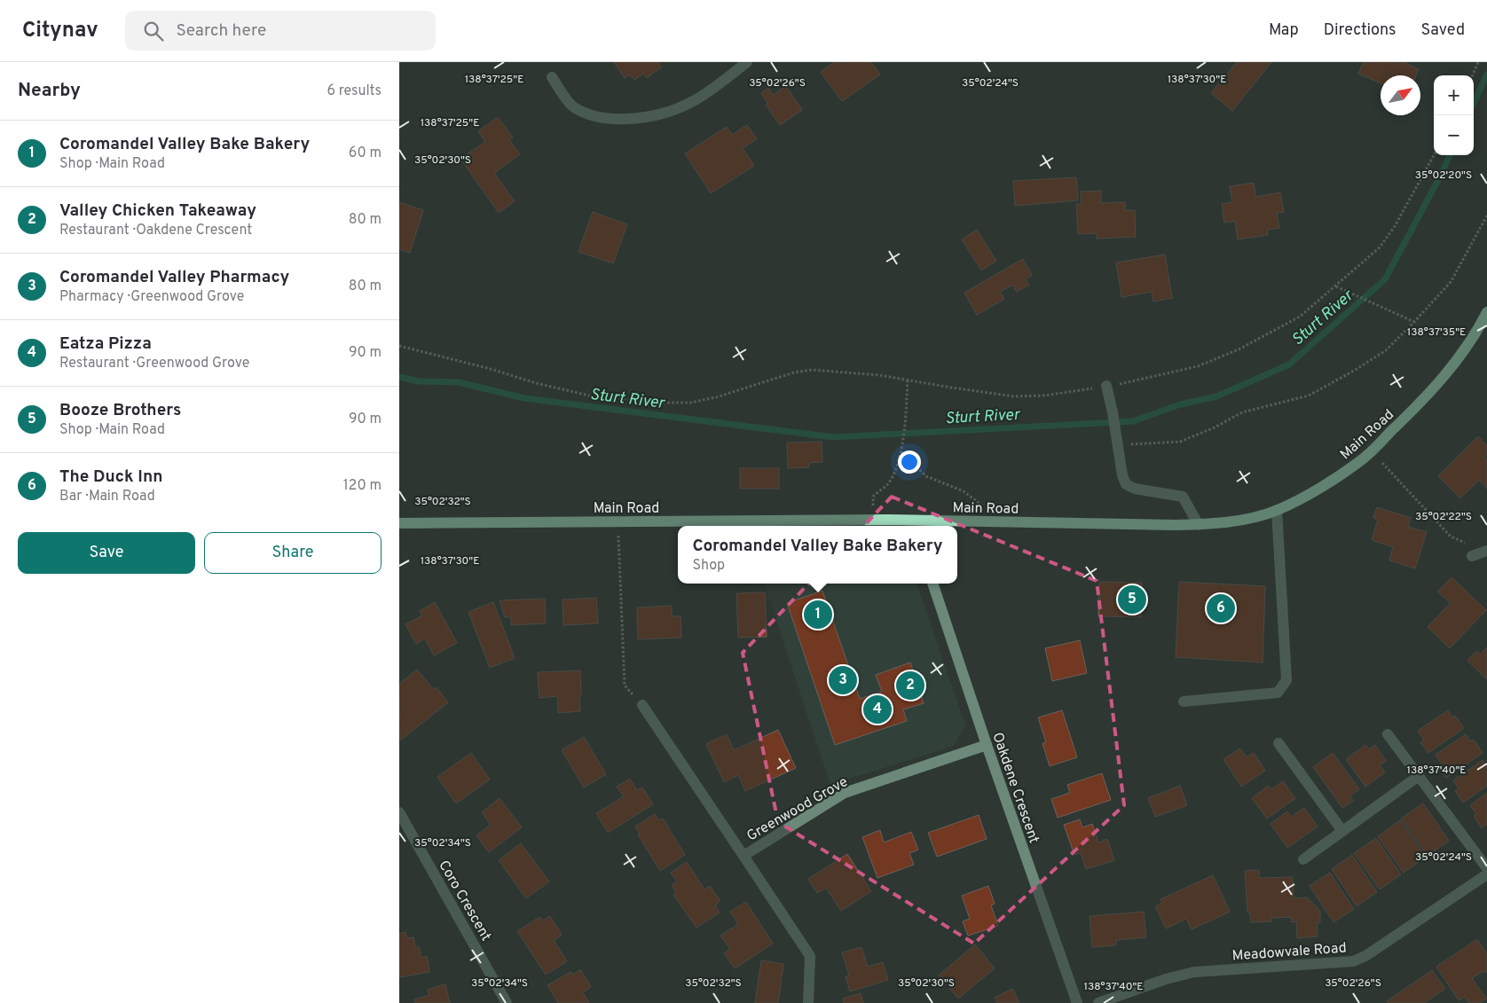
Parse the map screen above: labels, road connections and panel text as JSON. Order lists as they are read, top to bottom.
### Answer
{
  "streets": {
    "main road": ["Main Road"],
    "street": [
      "Oakdene Crescent",
      "Greenwood Grove",
      "Coro Crescent",
      "Meadowvale Road"
    ]
  },
  "crossings": [
    ["Oakdene Crescent", "Greenwood Grove"]
  ],
  "water": ["Sturt River"],
  "north": "top right",
  "page": {
    "header": "Citynav",
    "search": "Search here",
    "nav": ["Map", "Directions", "Saved"],
    "heading": ["Nearby", "6 results"],
    "map_buttons": ["+", "−"],
    "list": [
      {
        "mark": "1",
        "name": "Coromandel Valley Bake Bakery",
        "note": "Shop · Main Road",
        "value": "60 m"
      },
      {
        "mark": "2",
        "name": "Valley Chicken Takeaway",
        "note": "Restaurant · Oakdene Crescent",
        "value": "80 m"
      },
      {
        "mark": "3",
        "name": "Coromandel Valley Pharmacy",
        "note": "Pharmacy · Greenwood Grove",
        "value": "80 m"
      },
      {
        "mark": "4",
        "name": "Eatza Pizza",
        "note": "Restaurant · Greenwood Grove",
        "value": "90 m"
      },
      {
        "mark": "5",
        "name": "Booze Brothers",
        "note": "Shop · Main Road",
        "value": "90 m"
      },
      {
        "mark": "6",
        "name": "The Duck Inn",
        "note": "Bar · Main Road",
        "value": "120 m"
      }
    ],
    "buttons": ["Save", "Share"],
    "popup": ["Coromandel Valley Bake Bakery", "Shop"],
    "pins": [
      "5",
      "6",
      "1",
      "3",
      "2",
      "4"
    ]
  },
  "coordinates": [
    "138°37'25\"E",
    "138°37'30\"E",
    "35°02'26\"S",
    "35°02'24\"S",
    "35°02'30\"S",
    "35°02'20\"S",
    "138°37'35\"E",
    "35°02'32\"S",
    "35°02'22\"S",
    "138°37'40\"E",
    "35°02'34\"S"
  ]
}
